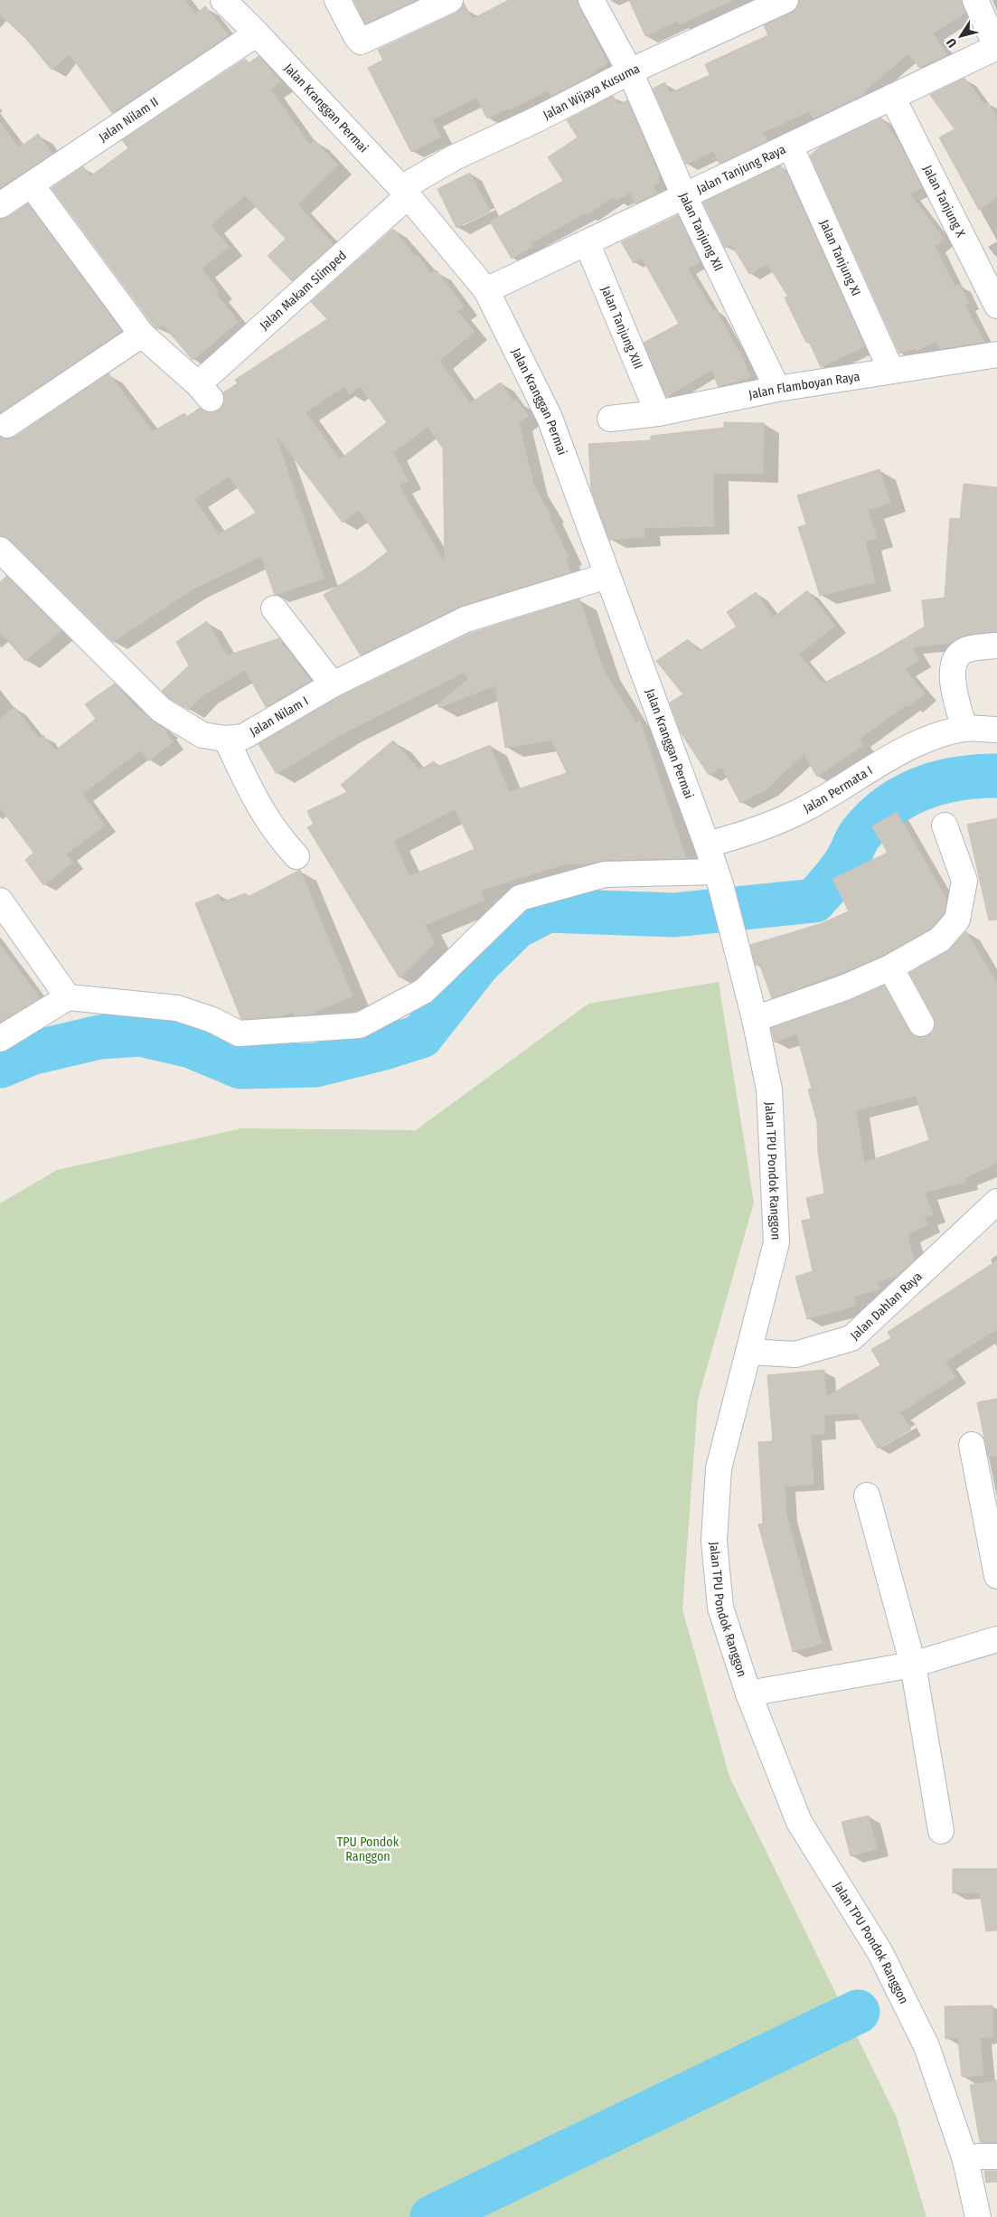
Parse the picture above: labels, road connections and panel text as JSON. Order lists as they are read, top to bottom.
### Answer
{
  "streets": {
    "street": [
      "Jalan Wijaya Kusuma",
      "Jalan Kranggan Permai",
      "Jalan Nilam II",
      "Jalan Tanjung Raya",
      "Jalan Tanjung X",
      "Jalan Tanjung XII",
      "Jalan Tanjung XI",
      "Jalan Makam Slimped",
      "Jalan Tanjung XIII",
      "Jalan Flamboyan Raya",
      "Jalan Nilam I",
      "Jalan Permata I",
      "Jalan TPU Pondok Ranggon",
      "Jalan Dahlan Raya"
    ]
  },
  "crossings": [
    ["Jalan Wijaya Kusuma", "Jalan Kranggan Permai"],
    ["Jalan Wijaya Kusuma", "Jalan Tanjung XII"],
    ["Jalan Wijaya Kusuma", "Jalan Makam Slimped"],
    ["Jalan Kranggan Permai", "Jalan Nilam II"],
    ["Jalan Kranggan Permai", "Jalan Tanjung Raya"],
    ["Jalan Kranggan Permai", "Jalan Makam Slimped"],
    ["Jalan Kranggan Permai", "Jalan Nilam I"],
    ["Jalan Kranggan Permai", "Jalan Permata I"],
    ["Jalan Kranggan Permai", "Jalan TPU Pondok Ranggon"],
    ["Jalan Tanjung Raya", "Jalan Tanjung X"],
    ["Jalan Tanjung Raya", "Jalan Tanjung XII"],
    ["Jalan Tanjung Raya", "Jalan Tanjung XI"],
    ["Jalan Tanjung Raya", "Jalan Tanjung XIII"],
    ["Jalan Tanjung XII", "Jalan Flamboyan Raya"],
    ["Jalan Tanjung XI", "Jalan Flamboyan Raya"],
    ["Jalan Tanjung XIII", "Jalan Flamboyan Raya"],
    ["Jalan TPU Pondok Ranggon", "Jalan Dahlan Raya"]
  ],
  "parks": ["TPU Pondok Ranggon"],
  "north": "bottom left"
}
